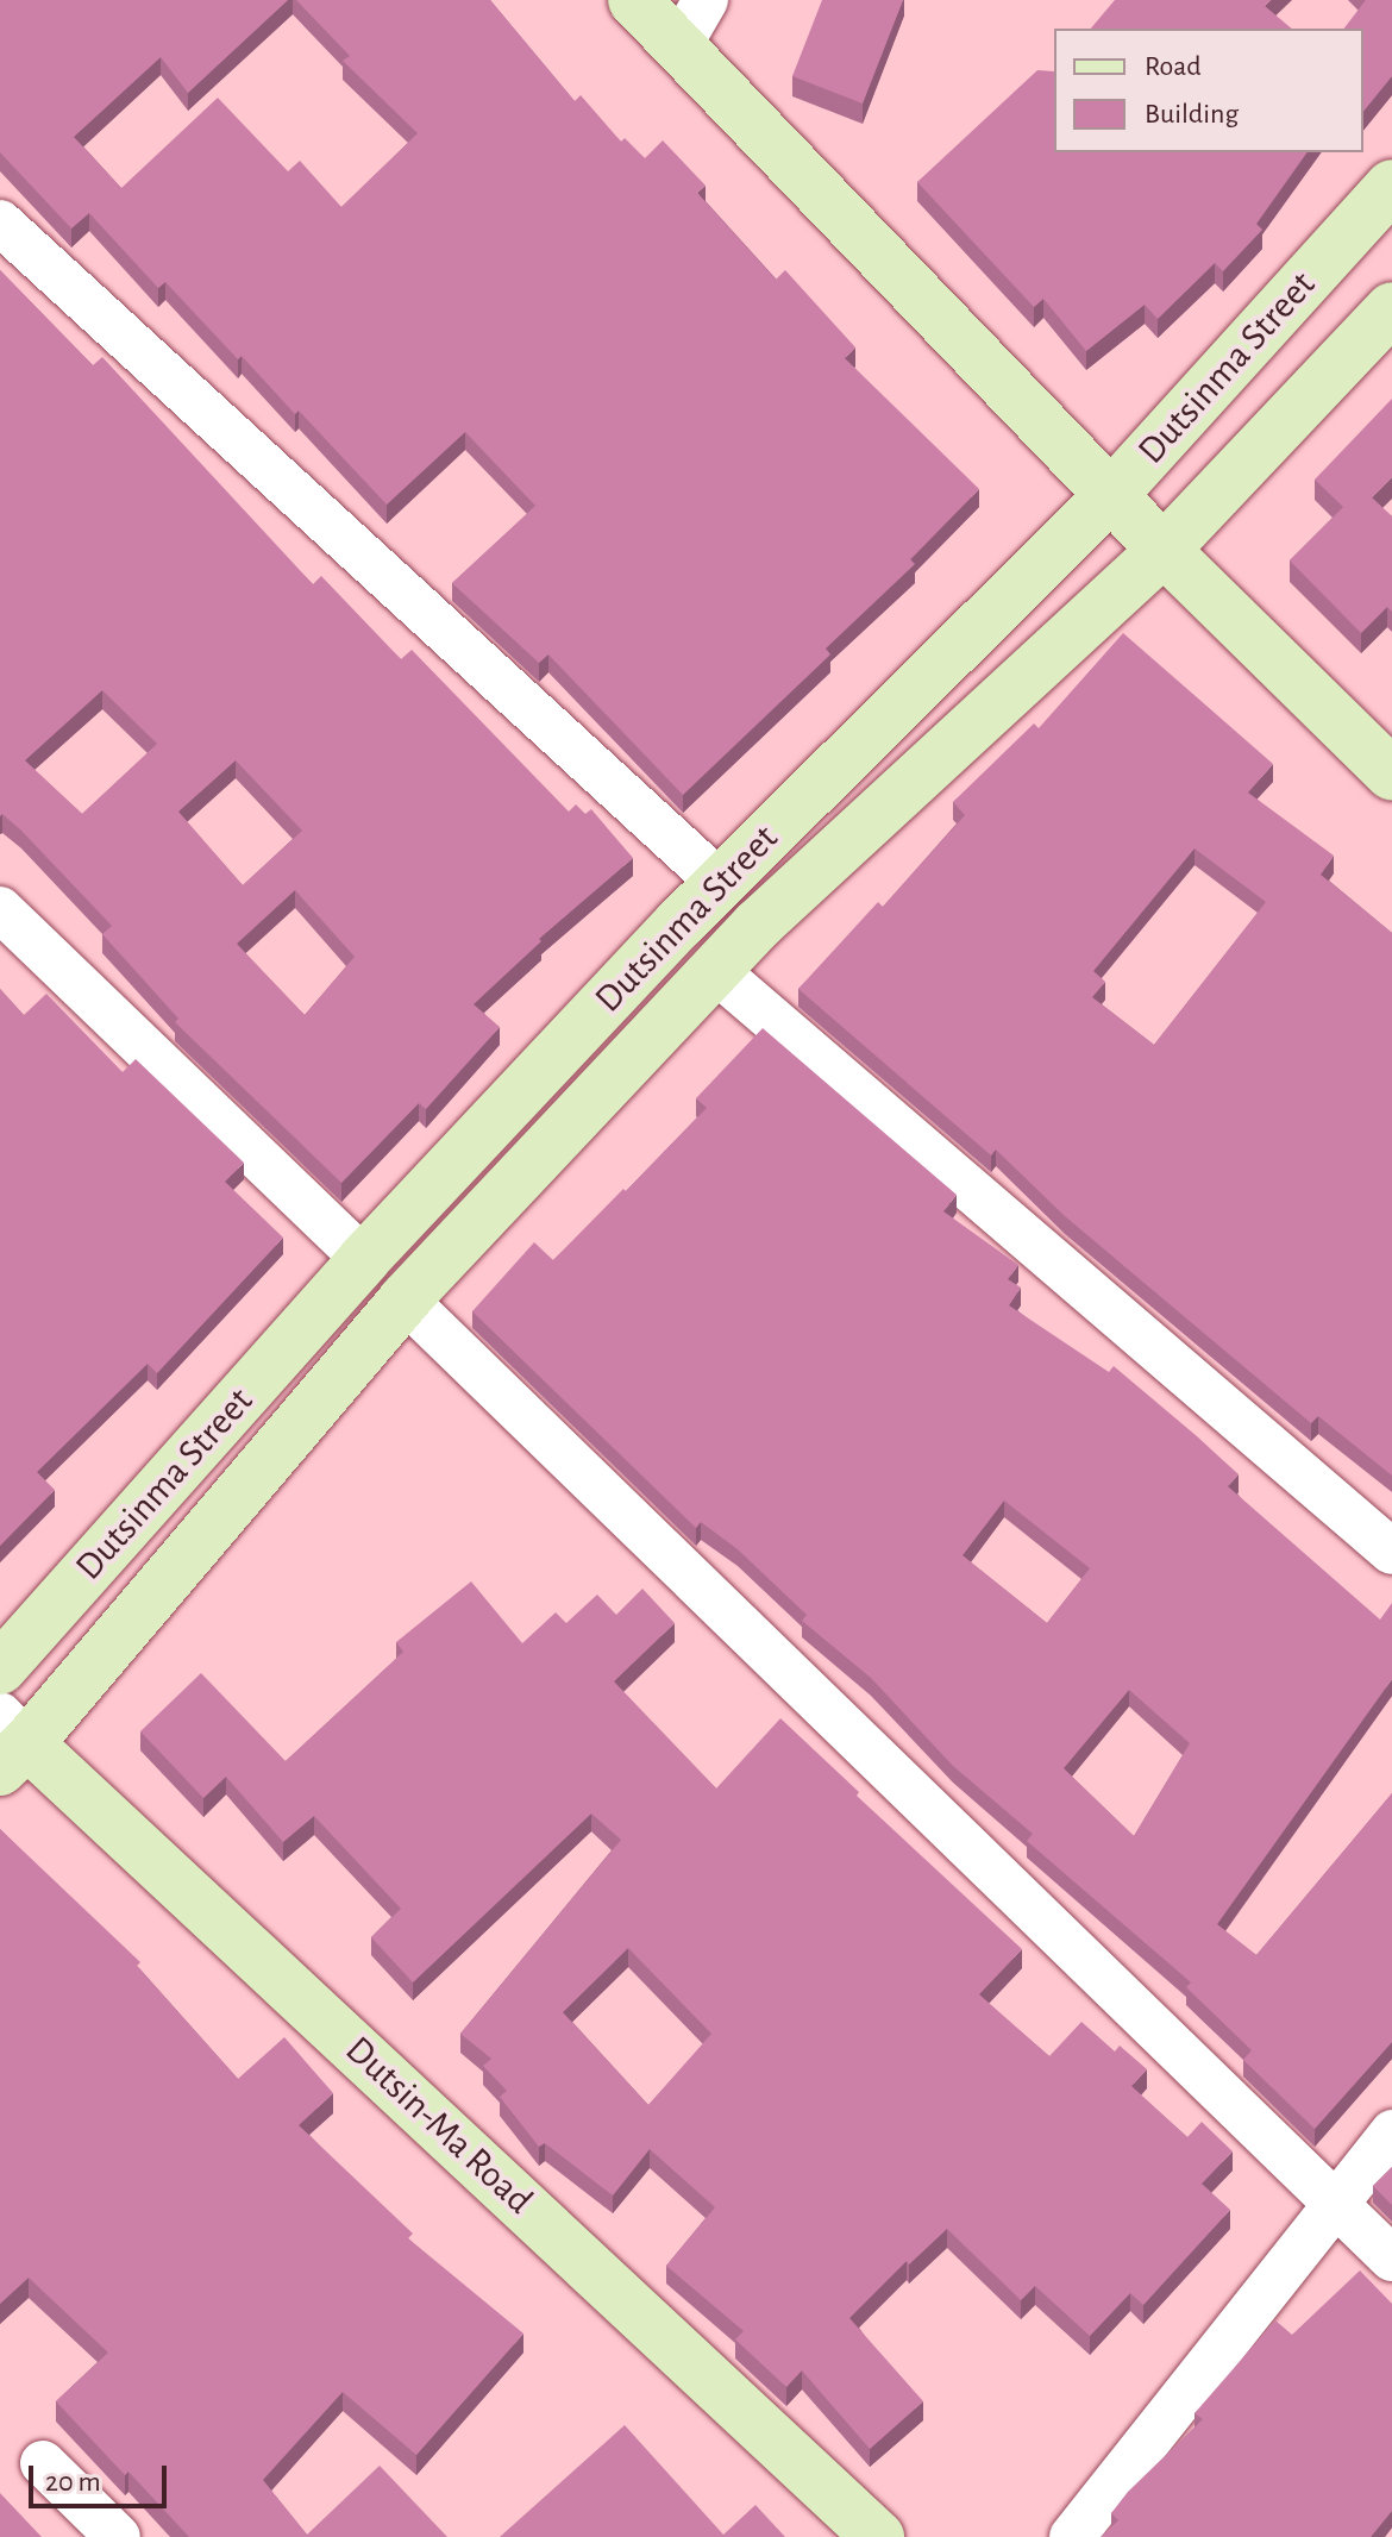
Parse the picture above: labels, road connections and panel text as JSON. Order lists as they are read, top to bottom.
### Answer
{
  "streets": {
    "street": ["Dutsinma Street", "Dutsin-Ma Road"]
  },
  "crossings": [
    ["Dutsinma Street", "Dutsin-Ma Road"]
  ],
  "legend": ["Road", "Building"],
  "scale_bar": "20 m"
}
